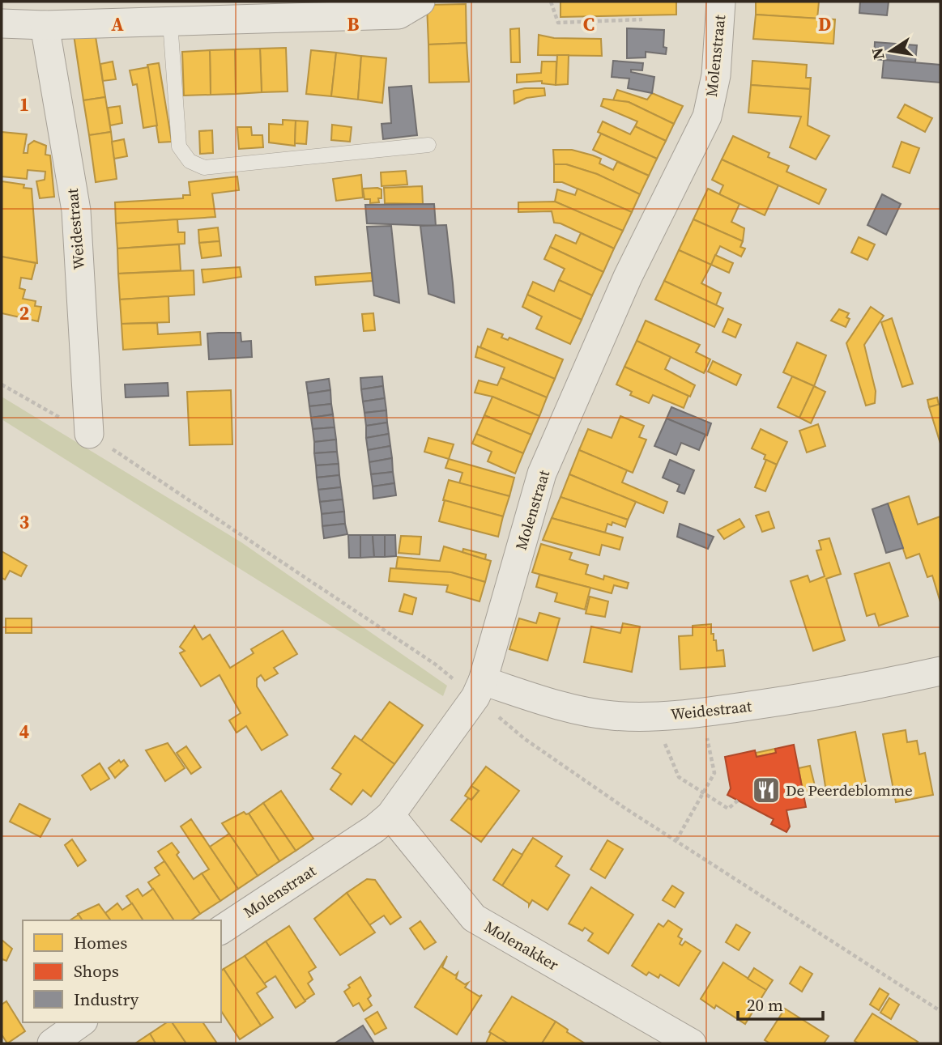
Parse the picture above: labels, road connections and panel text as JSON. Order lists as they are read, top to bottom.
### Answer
{
  "streets": {
    "street": ["Molenstraat", "Weidestraat", "Molenakker"]
  },
  "crossings": [
    ["Molenstraat", "Weidestraat"],
    ["Molenstraat", "Molenakker"]
  ],
  "places": {
    "restaurant": ["De Peerdeblomme"]
  },
  "legend": ["Homes", "Shops", "Industry"],
  "scale_bar": "20 m",
  "north": "left",
  "grid": {
    "columns": [
      "A",
      "B",
      "C",
      "D"
    ],
    "rows": [
      "1",
      "2",
      "3",
      "4"
    ]
  }
}
